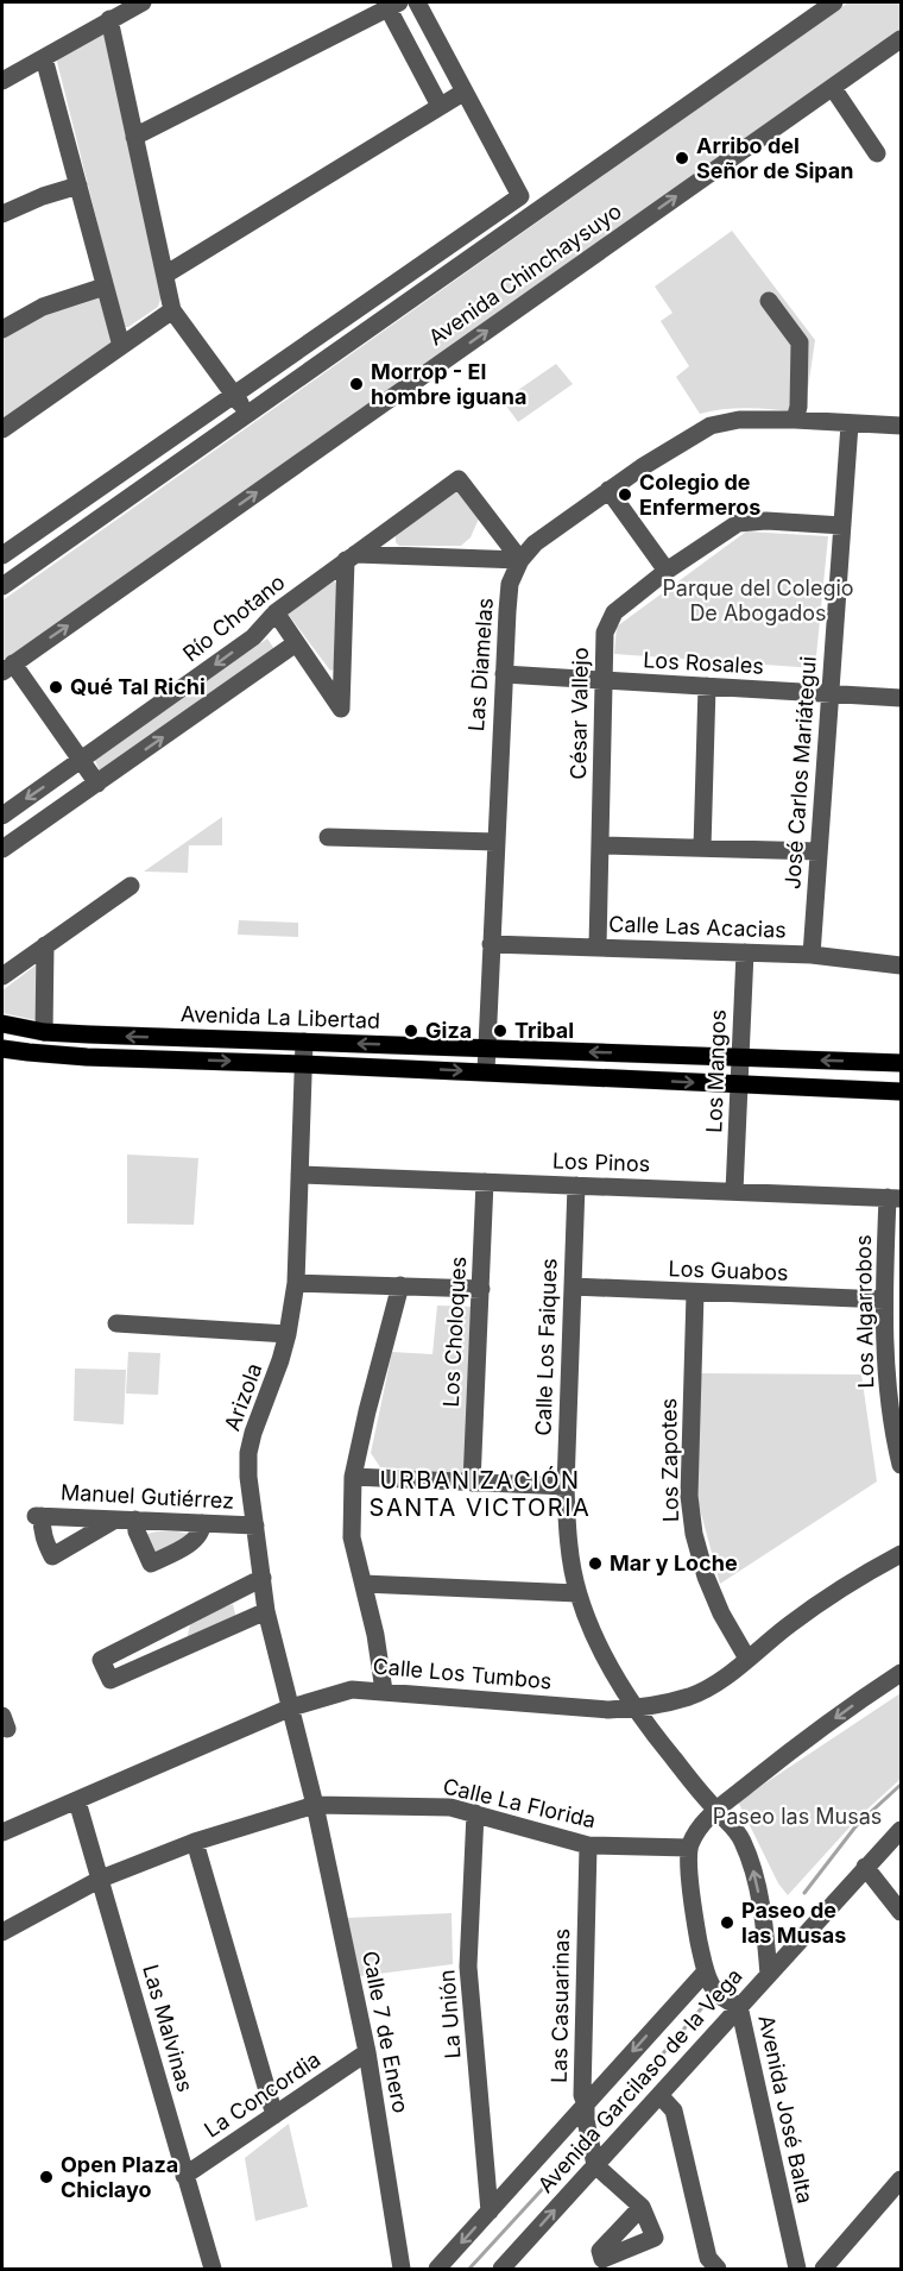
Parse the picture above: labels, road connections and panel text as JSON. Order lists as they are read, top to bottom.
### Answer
{
  "streets": {
    "main road": ["Avenida La Libertad"],
    "street": [
      "Avenida Chinchaysuyo",
      "Río Chotano",
      "Los Rosales",
      "Las Diamelas",
      "César Vallejo",
      "José Carlos Mariátegui",
      "Calle Las Acacias",
      "Los Mangos",
      "Los Pinos",
      "Los Guabos",
      "Los Algarrobos",
      "Los Choloques",
      "Calle Los Faiques",
      "Arizola",
      "Los Zapotes",
      "Manuel Gutiérrez",
      "Calle Los Tumbos",
      "Calle La Florida",
      "Las Casuarinas",
      "La Unión",
      "Las Malvinas",
      "Calle 7 de Enero",
      "Avenida Garcilaso de la Vega",
      "La Concordia",
      "Avenida José Balta"
    ]
  },
  "crossings": [
    ["Río Chotano", "Las Diamelas"],
    ["Los Rosales", "Las Diamelas"],
    ["Los Rosales", "César Vallejo"],
    ["Los Rosales", "José Carlos Mariátegui"],
    ["Las Diamelas", "José Carlos Mariátegui"],
    ["Las Diamelas", "Calle Las Acacias"],
    ["Las Diamelas", "Avenida La Libertad"],
    ["César Vallejo", "José Carlos Mariátegui"],
    ["César Vallejo", "Calle Las Acacias"],
    ["José Carlos Mariátegui", "Calle Las Acacias"],
    ["Calle Las Acacias", "Los Mangos"],
    ["Avenida La Libertad", "Los Mangos"],
    ["Avenida La Libertad", "Arizola"],
    ["Los Mangos", "Los Pinos"],
    ["Los Pinos", "Los Algarrobos"],
    ["Los Pinos", "Los Choloques"],
    ["Los Pinos", "Calle Los Faiques"],
    ["Los Pinos", "Arizola"],
    ["Los Guabos", "Los Algarrobos"],
    ["Los Guabos", "Calle Los Faiques"],
    ["Los Guabos", "Los Zapotes"],
    ["Calle Los Faiques", "Calle Los Tumbos"],
    ["Arizola", "Manuel Gutiérrez"],
    ["Arizola", "Calle Los Tumbos"],
    ["Arizola", "Calle La Florida"],
    ["Arizola", "Calle 7 de Enero"],
    ["Los Zapotes", "Calle Los Tumbos"],
    ["Calle Los Tumbos", "Las Malvinas"],
    ["Calle La Florida", "Las Casuarinas"],
    ["Calle La Florida", "La Unión"],
    ["Calle La Florida", "Las Malvinas"],
    ["Calle La Florida", "Calle 7 de Enero"],
    ["Calle La Florida", "Avenida José Balta"],
    ["Las Casuarinas", "Avenida Garcilaso de la Vega"],
    ["La Unión", "Avenida Garcilaso de la Vega"],
    ["Las Malvinas", "La Concordia"],
    ["Calle 7 de Enero", "La Concordia"],
    ["Avenida Garcilaso de la Vega", "Avenida José Balta"]
  ],
  "districts": ["URBANIZACIÓN SANTA VICTORIA"],
  "parks": ["Parque del Colegio De Abogados", "Paseo las Musas"],
  "places": [
    "Arribo del Señor de Sipan",
    "Morrop - El hombre iguana",
    "Colegio de Enfermeros",
    "Qué Tal Richi",
    "Giza",
    "Tribal",
    "Mar y Loche",
    "Paseo de las Musas",
    "Open Plaza Chiclayo"
  ]
}
